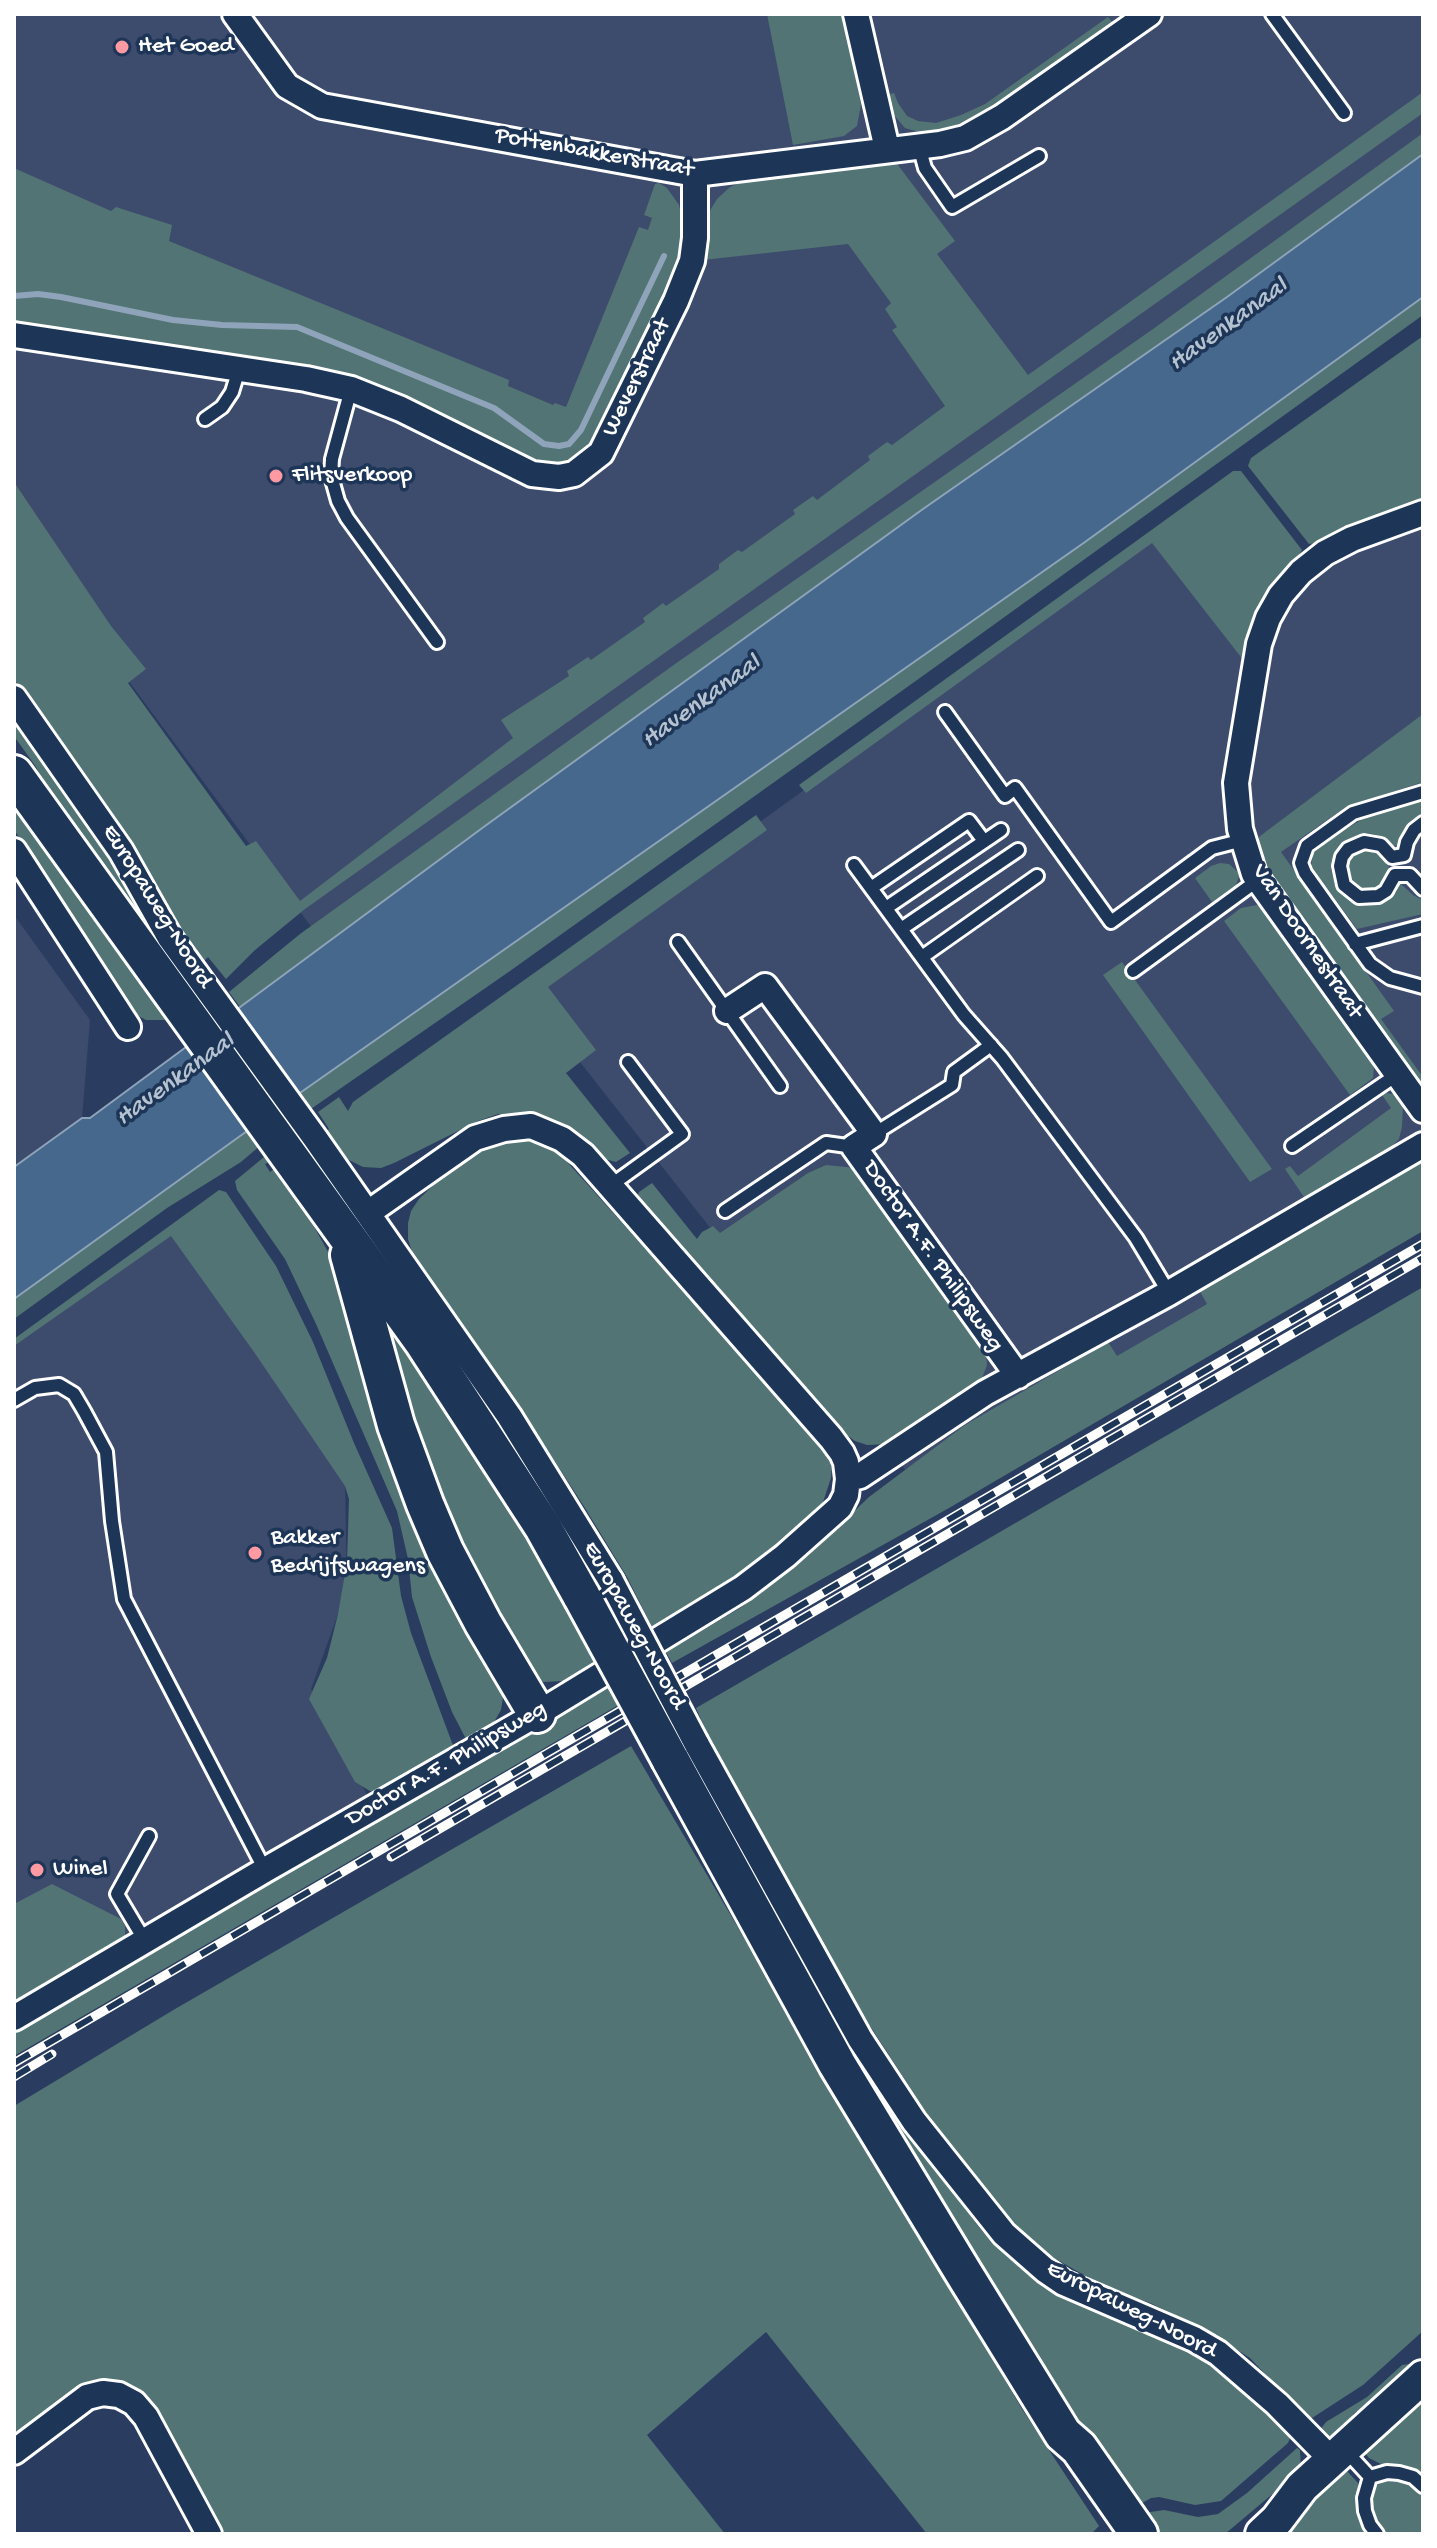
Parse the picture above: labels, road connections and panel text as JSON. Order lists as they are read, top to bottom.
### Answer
{
  "streets": {
    "main road": ["Europaweg-Noord"],
    "street": [
      "Pottenbakkerstraat",
      "Weverstraat",
      "Van Doornestraat",
      "Doctor A.F. Philipsweg"
    ]
  },
  "crossings": [
    ["Pottenbakkerstraat", "Weverstraat"]
  ],
  "water": ["Havenkanaal"],
  "places": [
    "Het Goed",
    "Flitsverkoop",
    "Bakker Bedrijfswagens",
    "Winel"
  ]
}
